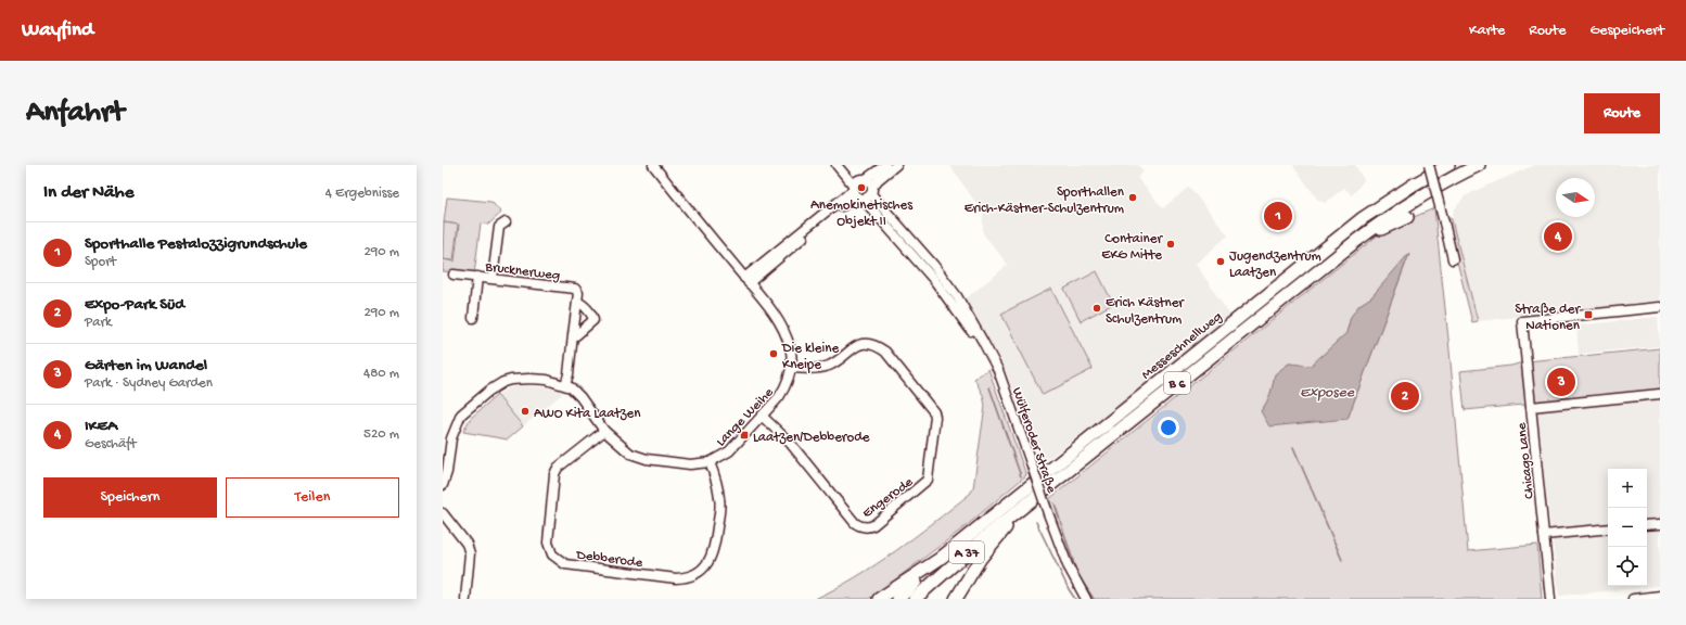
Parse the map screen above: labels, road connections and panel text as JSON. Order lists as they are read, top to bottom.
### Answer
{
  "streets": {
    "highway": ["Messeschnellweg", "B 6", "A 37"],
    "street": [
      "Brucknerweg",
      "Lange Weihe",
      "Wülferoder Straße",
      "Chicago Lane",
      "Engerode",
      "Debberode"
    ]
  },
  "crossings": [
    ["Messeschnellweg", "B 6"],
    ["Messeschnellweg", "A 37"],
    ["B 6", "A 37"],
    ["Lange Weihe", "Engerode"],
    ["Lange Weihe", "Debberode"]
  ],
  "water": ["Exposee"],
  "places": {
    "other": [
      "Anemokinetisches Objekt II",
      "Sporthallen Erich-Kästner-Schulzentrum",
      "Container EKG Mitte",
      "Jugendzentrum Laatzen",
      "Erich Kästner Schulzentrum",
      "Die kleine Kneipe",
      "AWO Kita Laatzen"
    ],
    "transit": ["Straße der Nationen", "Laatzen/Debberode"]
  },
  "north": "right",
  "page": {
    "header": "Wayfind",
    "nav": ["Karte", "Route", "Gespeichert"],
    "buttons": [
      "Route",
      ["Speichern", "Teilen"]
    ],
    "title": "Anfahrt",
    "heading": ["In der Nähe", "4 Ergebnisse"],
    "pins": [
      "1",
      "4",
      "3",
      "2"
    ],
    "list": [
      {
        "mark": "1",
        "name": "Sporthalle Pestalozzigrundschule",
        "note": "Sport",
        "value": "290 m"
      },
      {
        "mark": "2",
        "name": "Expo-Park Süd",
        "note": "Park",
        "value": "290 m"
      },
      {
        "mark": "3",
        "name": "Gärten im Wandel",
        "note": "Park · Sydney Garden",
        "value": "480 m"
      },
      {
        "mark": "4",
        "name": "IKEA",
        "note": "Geschäft",
        "value": "520 m"
      }
    ],
    "map_buttons": ["+", "−"]
  }
}
